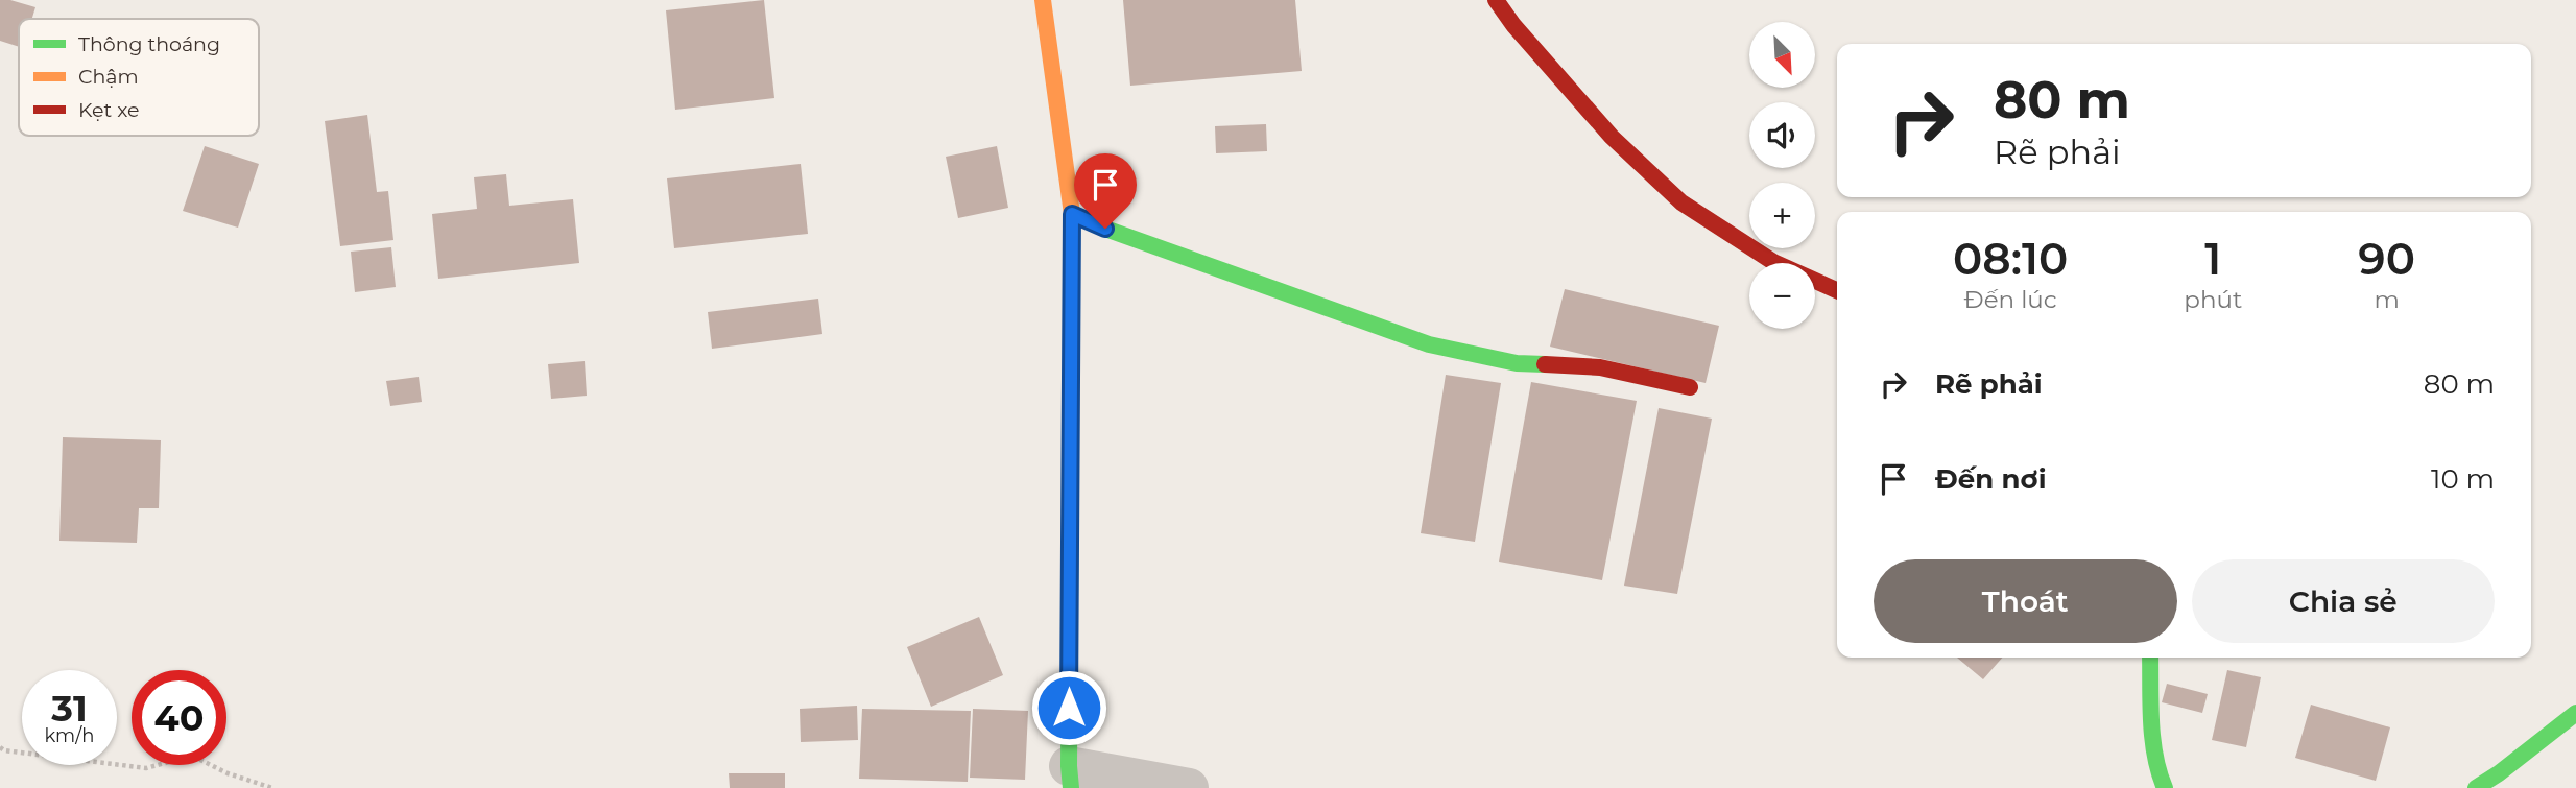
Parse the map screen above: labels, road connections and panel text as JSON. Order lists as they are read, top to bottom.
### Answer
{
  "legend": ["Thông thoáng", "Chậm", "Kẹt xe"],
  "north": "bottom right",
  "page": {
    "map_buttons": ["+", "−"],
    "turn": ["80 m", "Rẽ phải"],
    "eta": [
      "08:10",
      "Đến lúc",
      "1",
      "phút",
      "90",
      "m"
    ],
    "list": [
      {
        "name": "Rẽ phải",
        "value": "80 m"
      },
      {
        "name": "Đến nơi",
        "value": "10 m"
      }
    ],
    "buttons": ["Thoát", "Chia sẻ"],
    "speed": "31 km/h",
    "limit": "40"
  }
}
